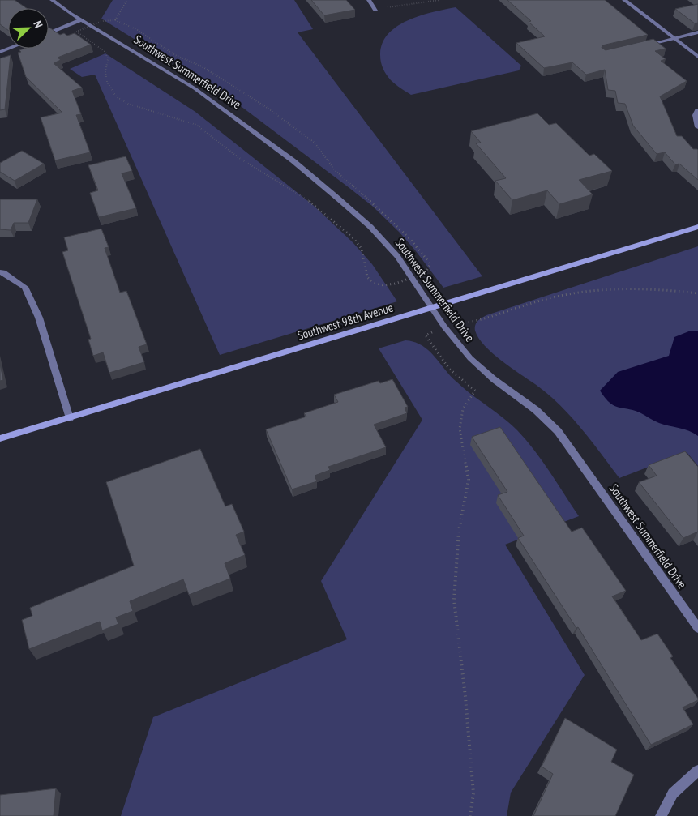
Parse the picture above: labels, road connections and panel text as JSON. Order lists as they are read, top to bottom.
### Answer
{
  "streets": {
    "street": ["Southwest Summerfield Drive", "Southwest 98th Avenue"]
  },
  "crossings": [
    ["Southwest Summerfield Drive", "Southwest 98th Avenue"]
  ],
  "north": "top right"
}
